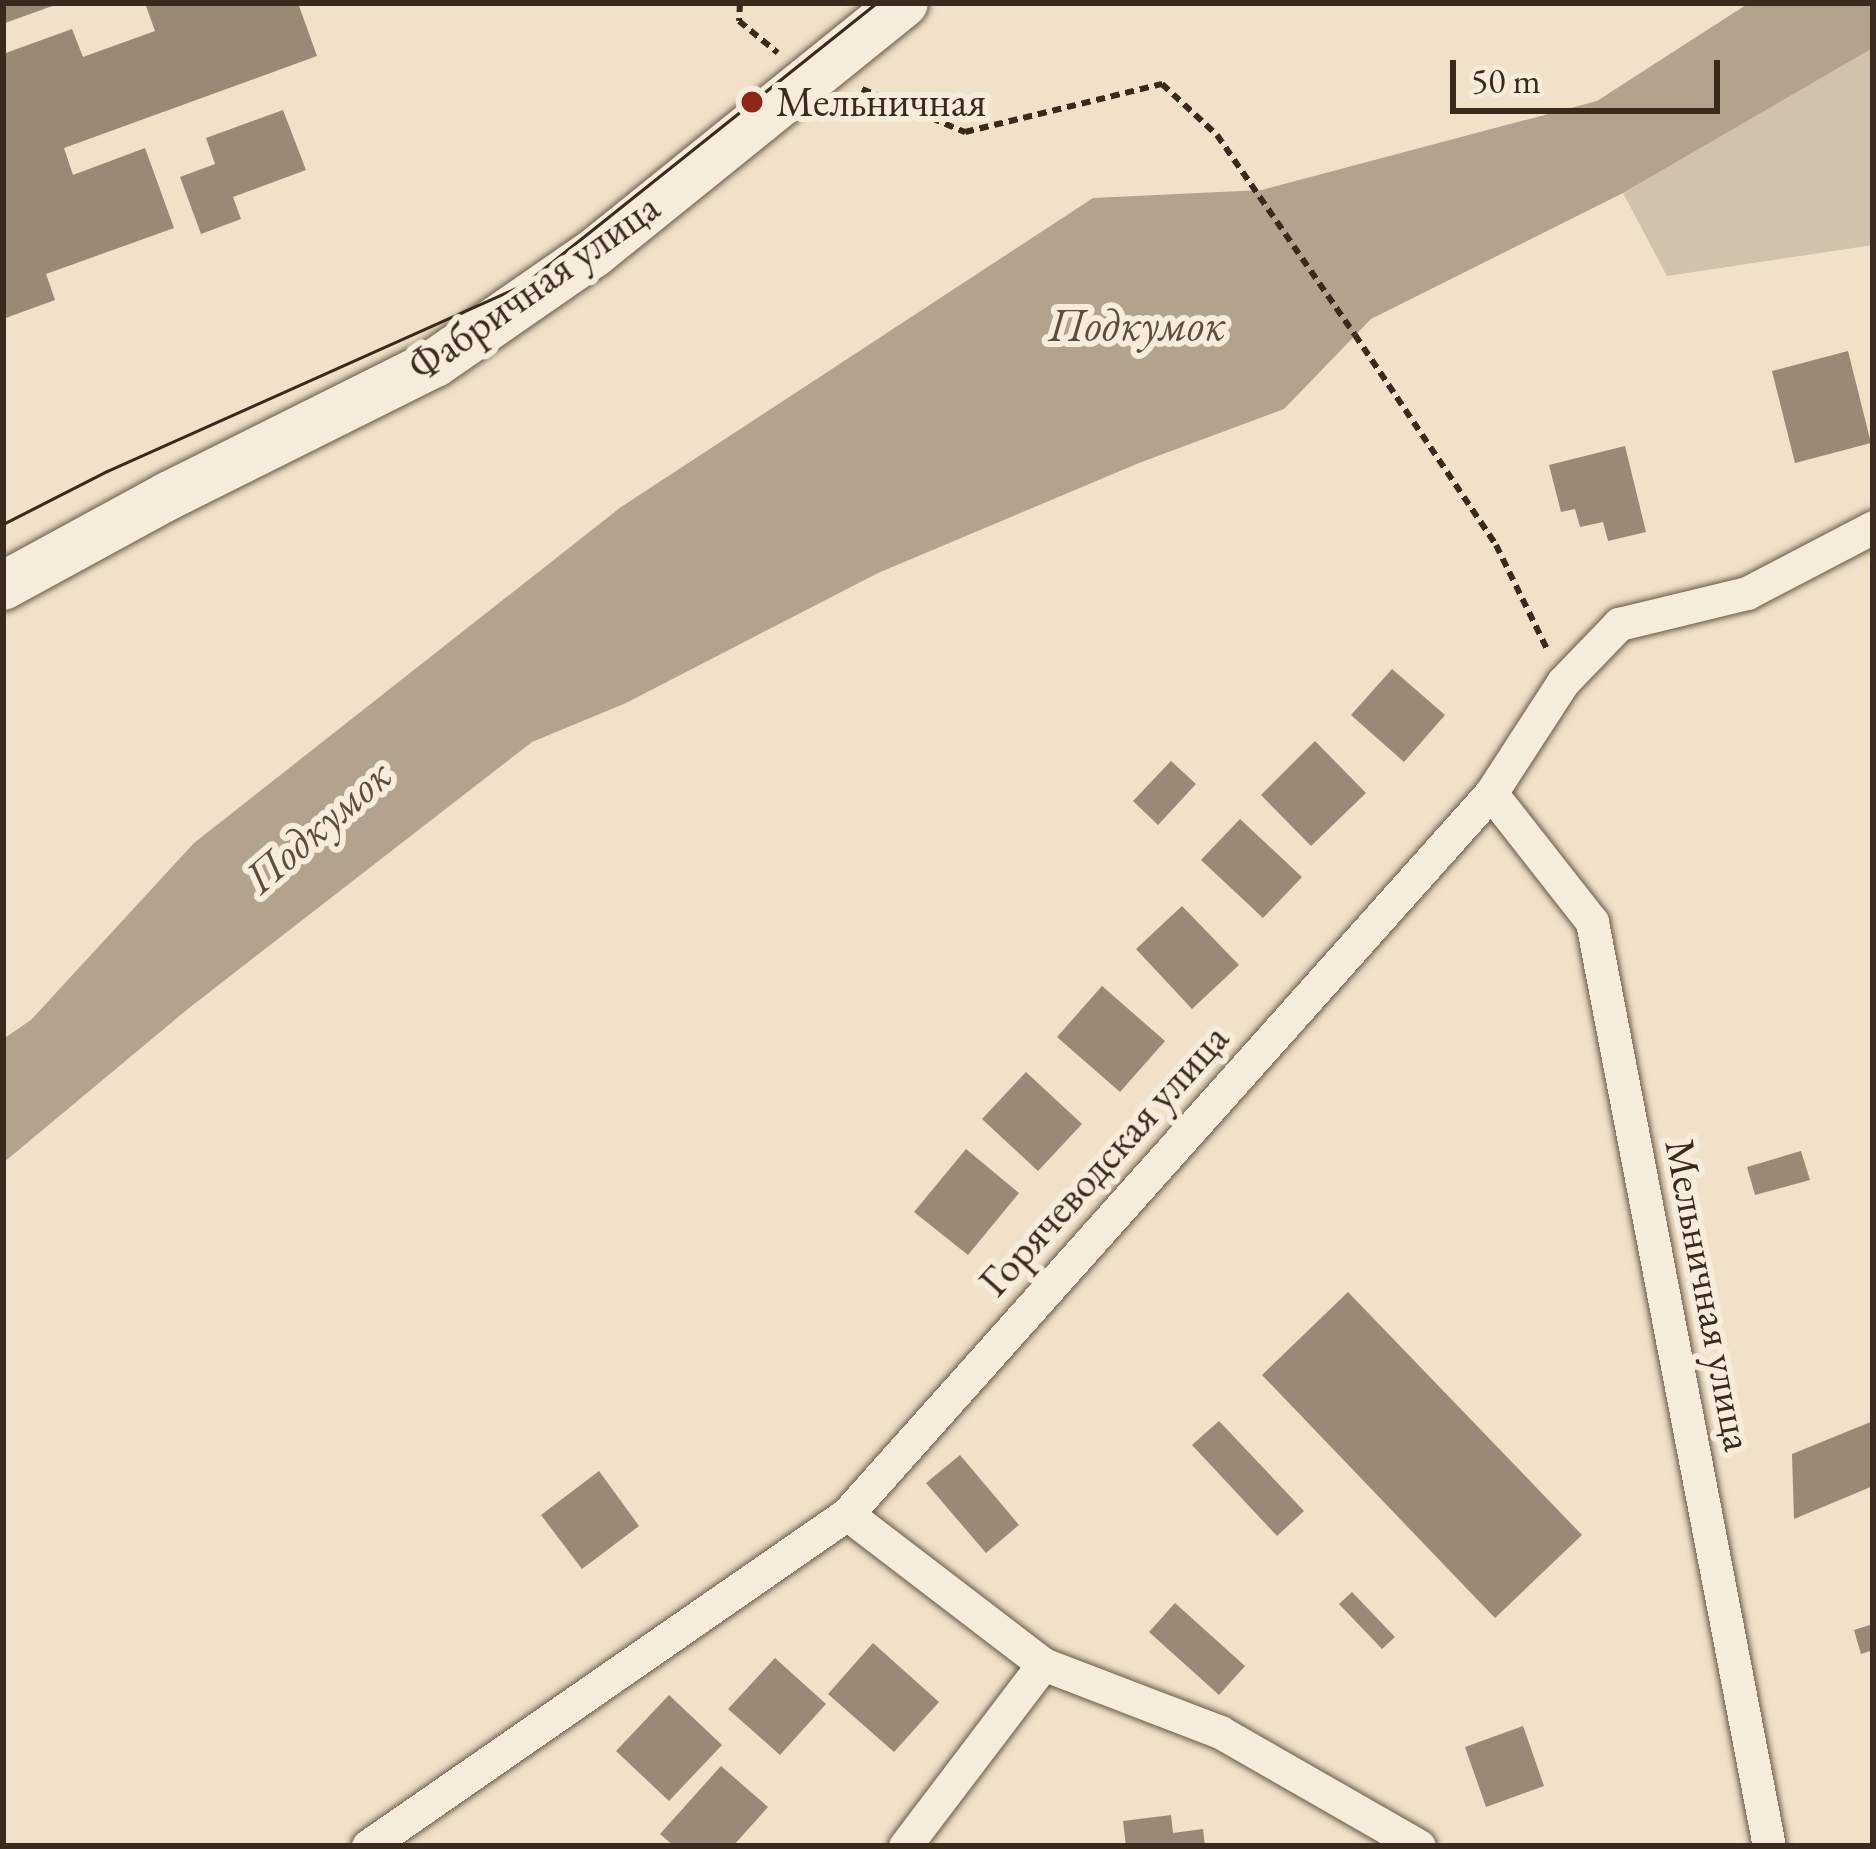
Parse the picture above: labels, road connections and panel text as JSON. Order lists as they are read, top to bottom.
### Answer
{
  "streets": {
    "main road": ["Фабричная улица"],
    "street": ["Горячеводская улица", "Мельничная улица"]
  },
  "crossings": [
    ["Горячеводская улица", "Мельничная улица"]
  ],
  "water": ["Подкумок"],
  "places": ["Мельничная"],
  "scale_bar": "50 m"
}
